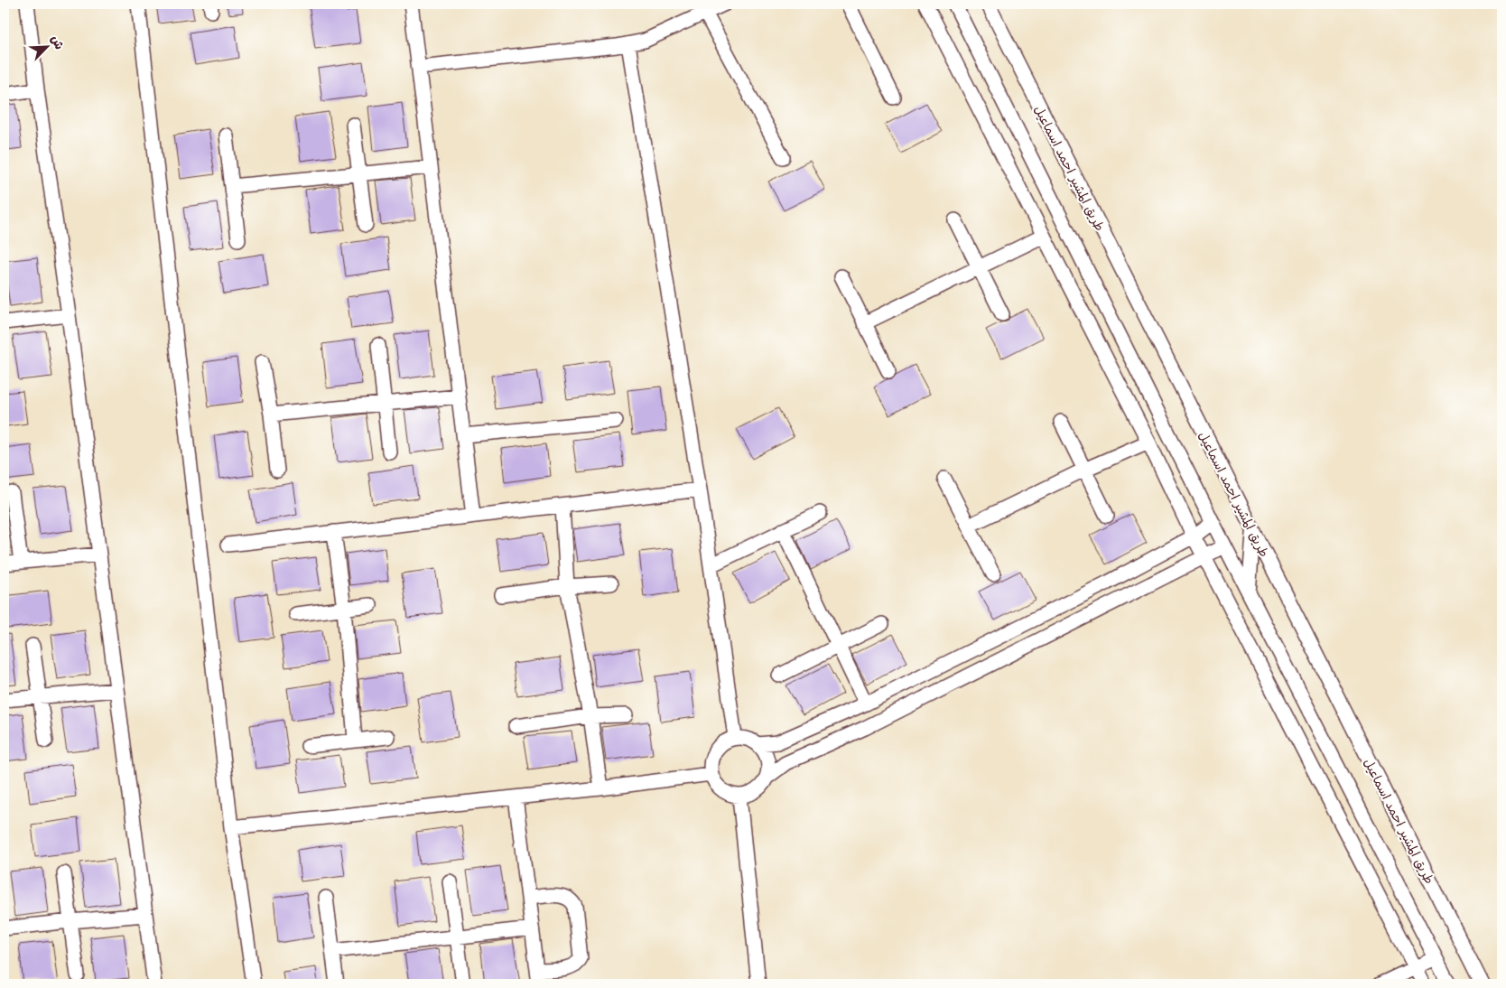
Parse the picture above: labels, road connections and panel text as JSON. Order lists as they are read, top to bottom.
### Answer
{
  "streets": {
    "street": ["طريق المشير احمد اسماعيل"]
  },
  "north": "top right"
}
